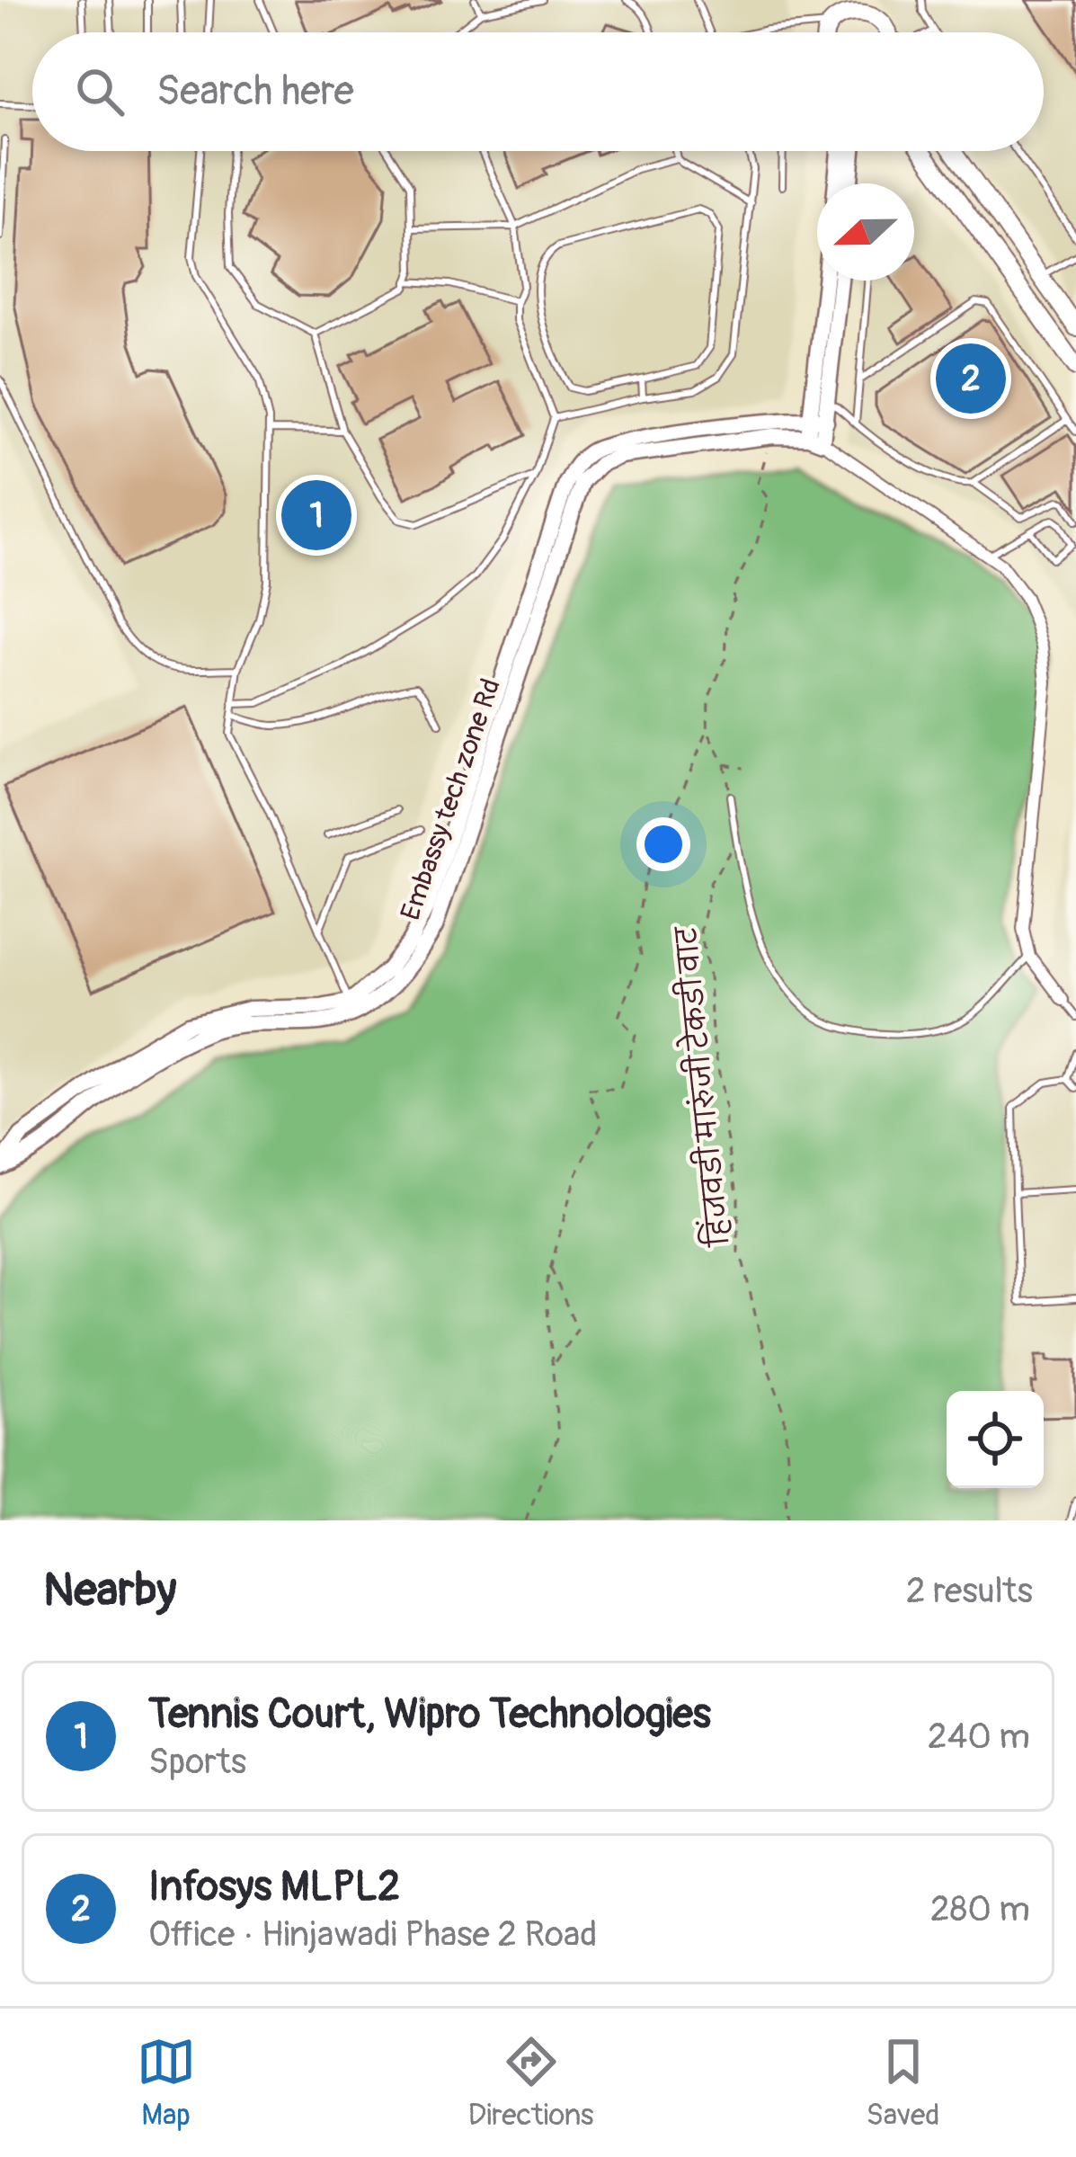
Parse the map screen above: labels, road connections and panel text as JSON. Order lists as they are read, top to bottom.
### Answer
{
  "streets": {
    "street": ["Embassy tech zone Rd"],
    "path": ["हिंजवडी मारुंजी टेकडी वाट"]
  },
  "north": "left",
  "page": {
    "search": "Search here",
    "pins": ["2", "1"],
    "heading": ["Nearby", "2 results"],
    "list": [
      {
        "mark": "1",
        "name": "Tennis Court, Wipro Technologies",
        "note": "Sports",
        "value": "240 m"
      },
      {
        "mark": "2",
        "name": "Infosys MLPL2",
        "note": "Office · Hinjawadi Phase 2 Road",
        "value": "280 m"
      }
    ],
    "nav": ["Map", "Directions", "Saved"]
  }
}
